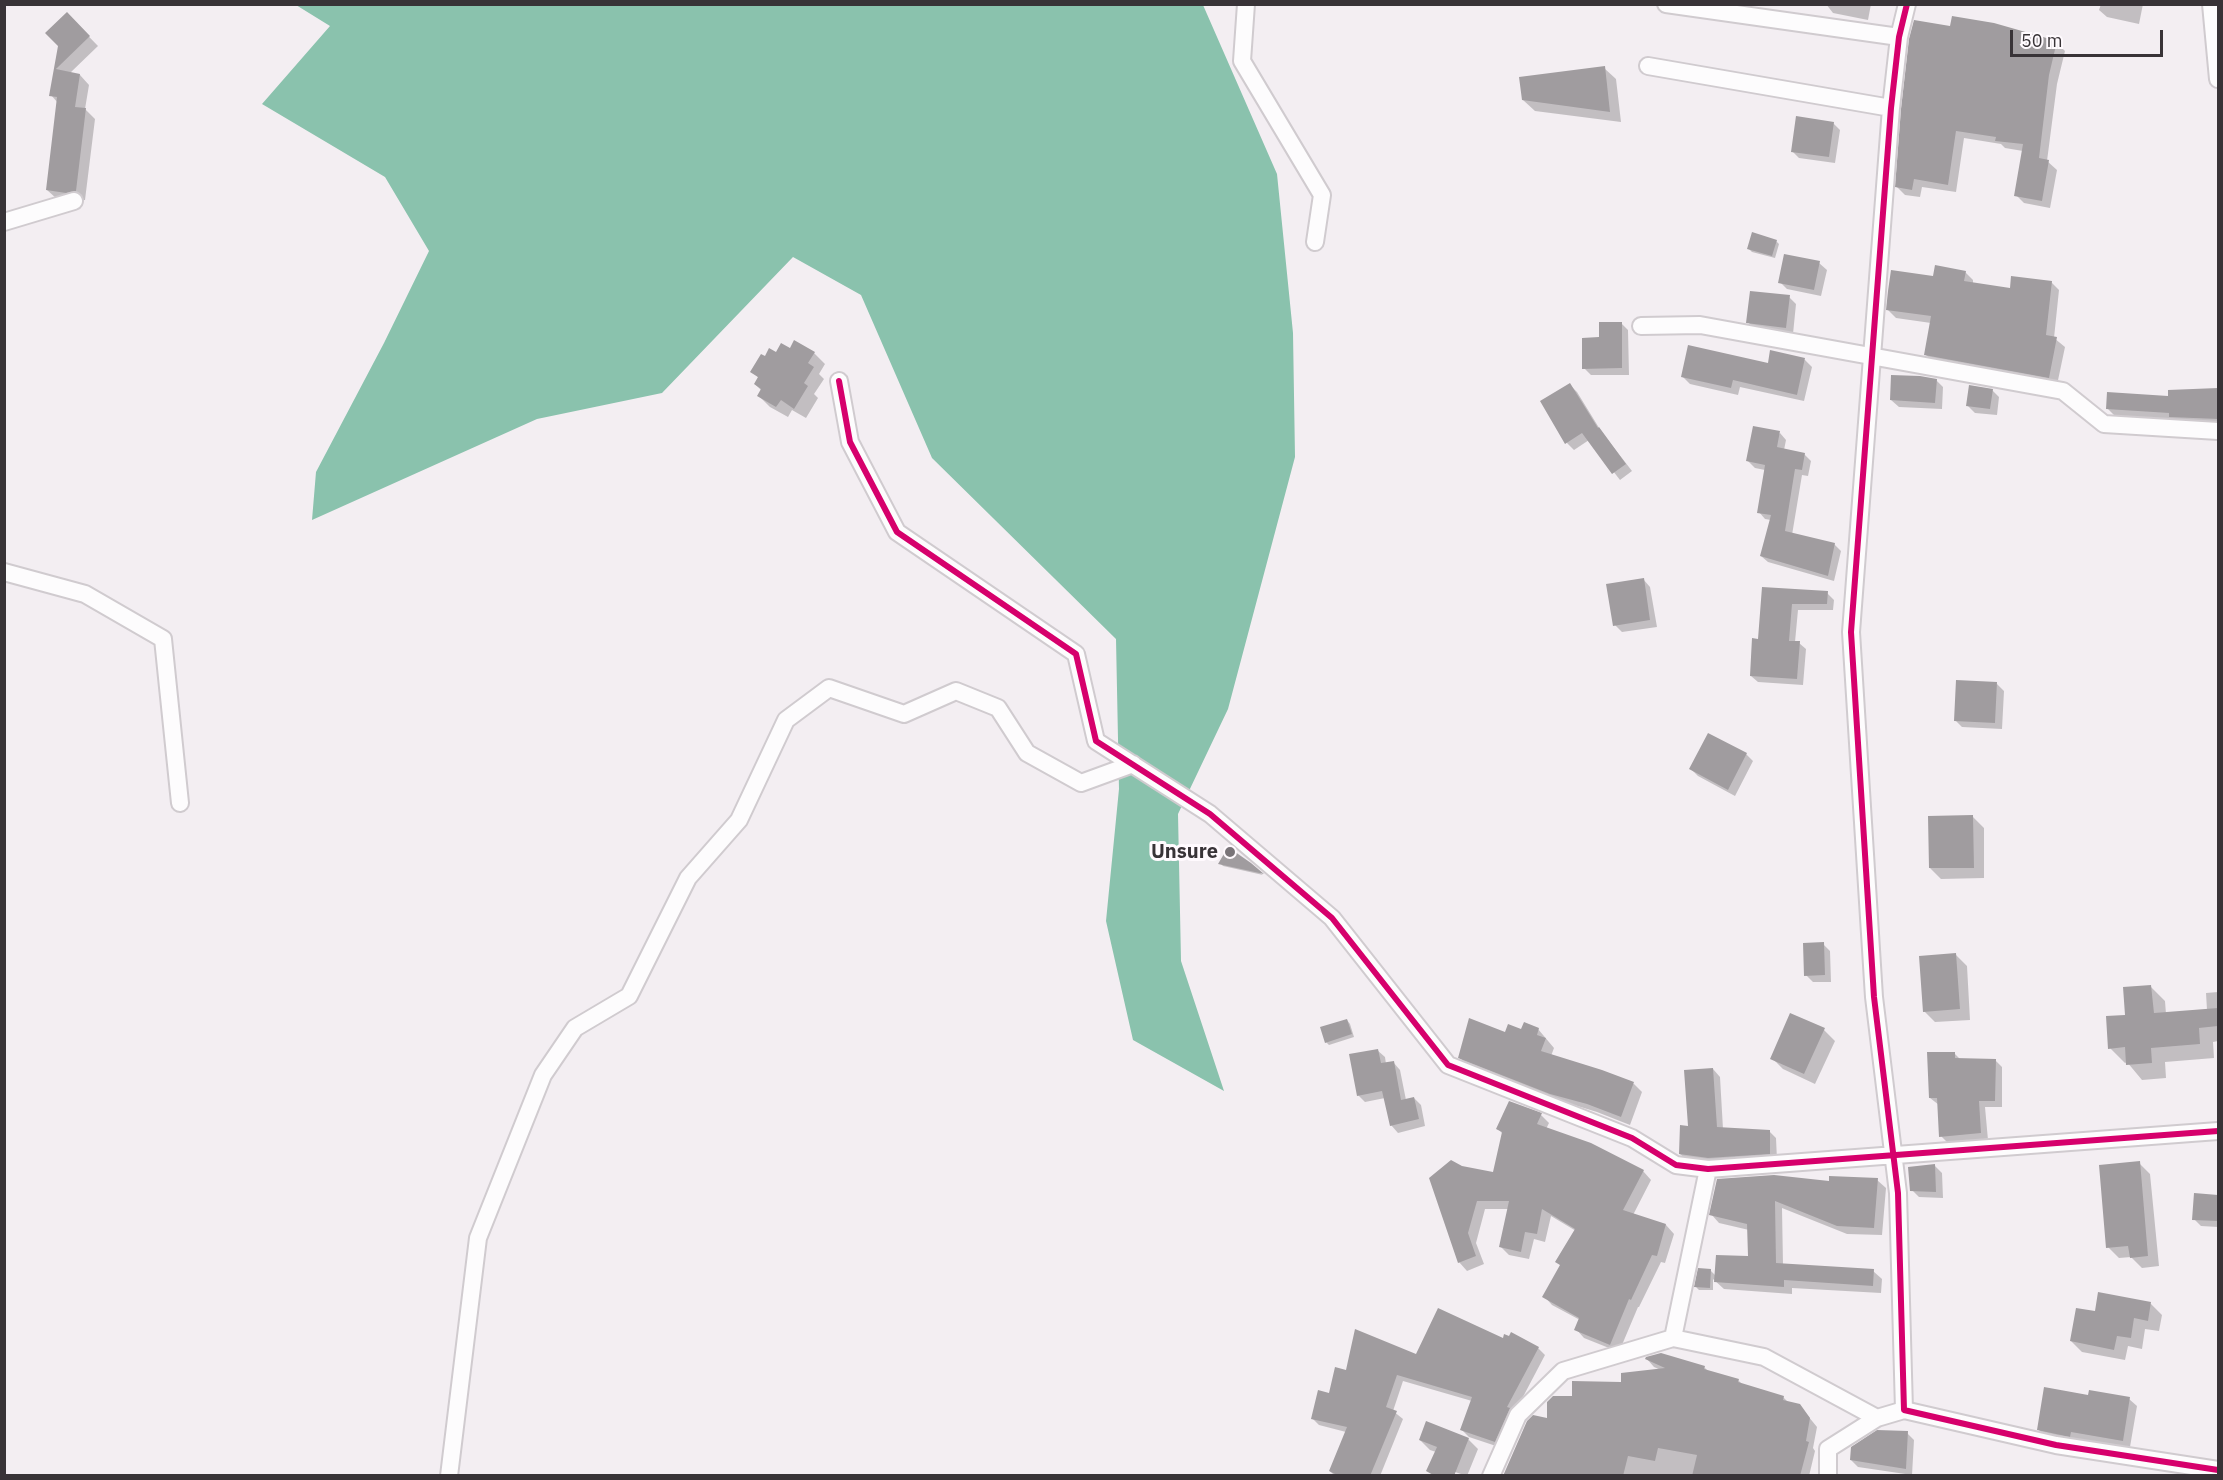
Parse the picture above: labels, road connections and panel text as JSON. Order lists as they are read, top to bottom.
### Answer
{
  "places": ["Unsure"],
  "scale_bar": "50 m"
}
